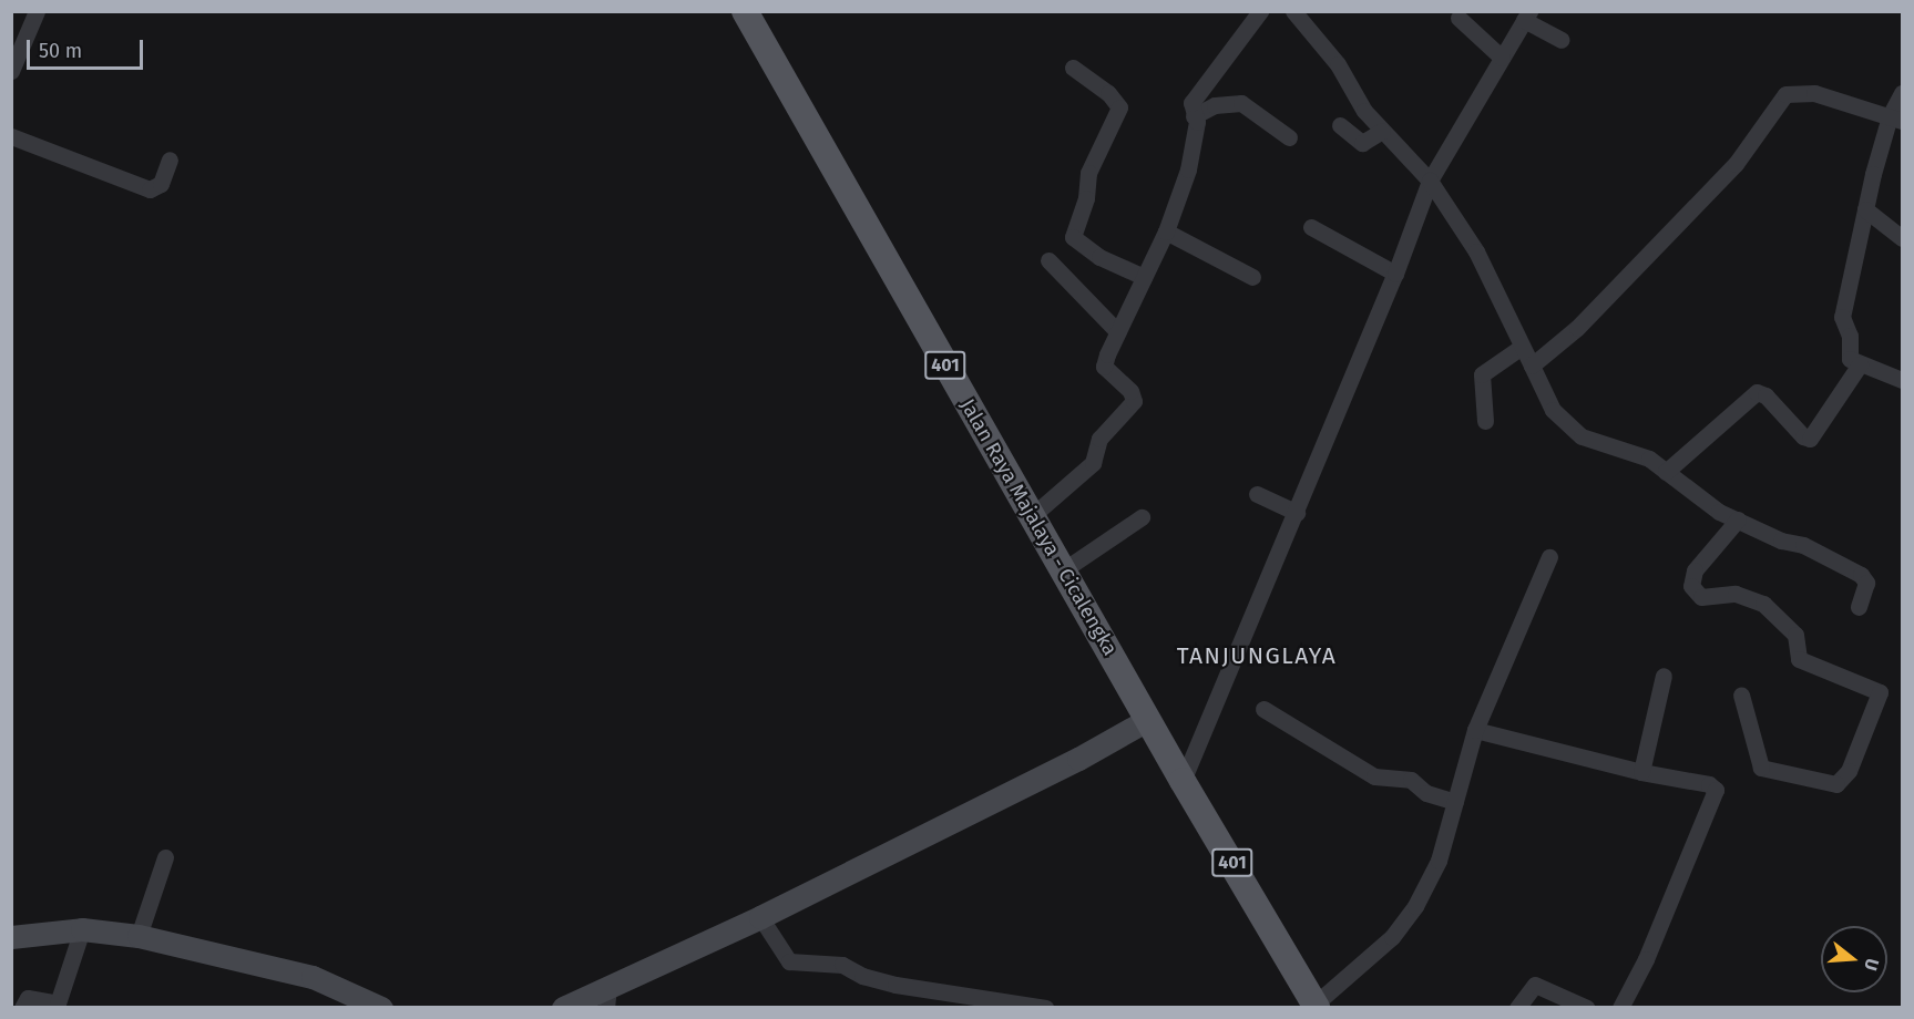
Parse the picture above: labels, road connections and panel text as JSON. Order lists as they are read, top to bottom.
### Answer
{
  "streets": {
    "main road": ["401", "Jalan Raya Majalaya - Cicalengka"]
  },
  "districts": ["TANJUNGLAYA"],
  "scale_bar": "50 m",
  "north": "right"
}
